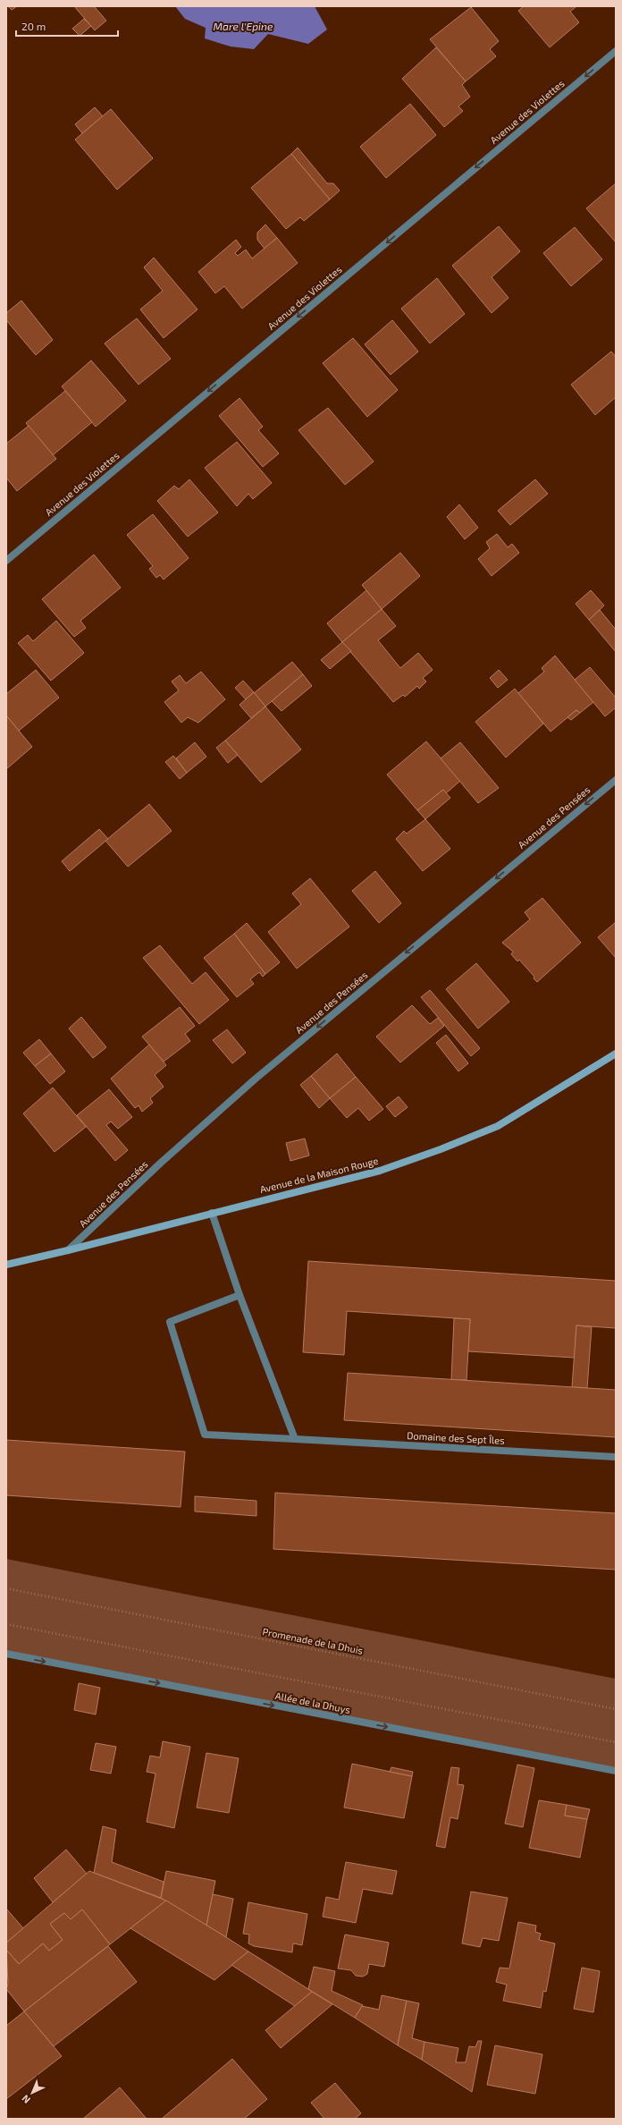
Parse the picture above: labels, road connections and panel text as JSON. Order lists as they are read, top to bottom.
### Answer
{
  "streets": {
    "main road": ["Avenue de la Maison Rouge"],
    "street": [
      "Avenue des Violettes",
      "Avenue des Pensées",
      "Domaine des Sept Îles",
      "Allée de la Dhuys"
    ],
    "path": ["Promenade de la Dhuis"]
  },
  "crossings": [
    ["Avenue des Pensées", "Avenue de la Maison Rouge"]
  ],
  "one_way": ["Avenue des Violettes", "Avenue des Pensées", "Allée de la Dhuys"],
  "water": ["Mare l'Epine"],
  "scale_bar": "20 m",
  "north": "bottom left"
}
